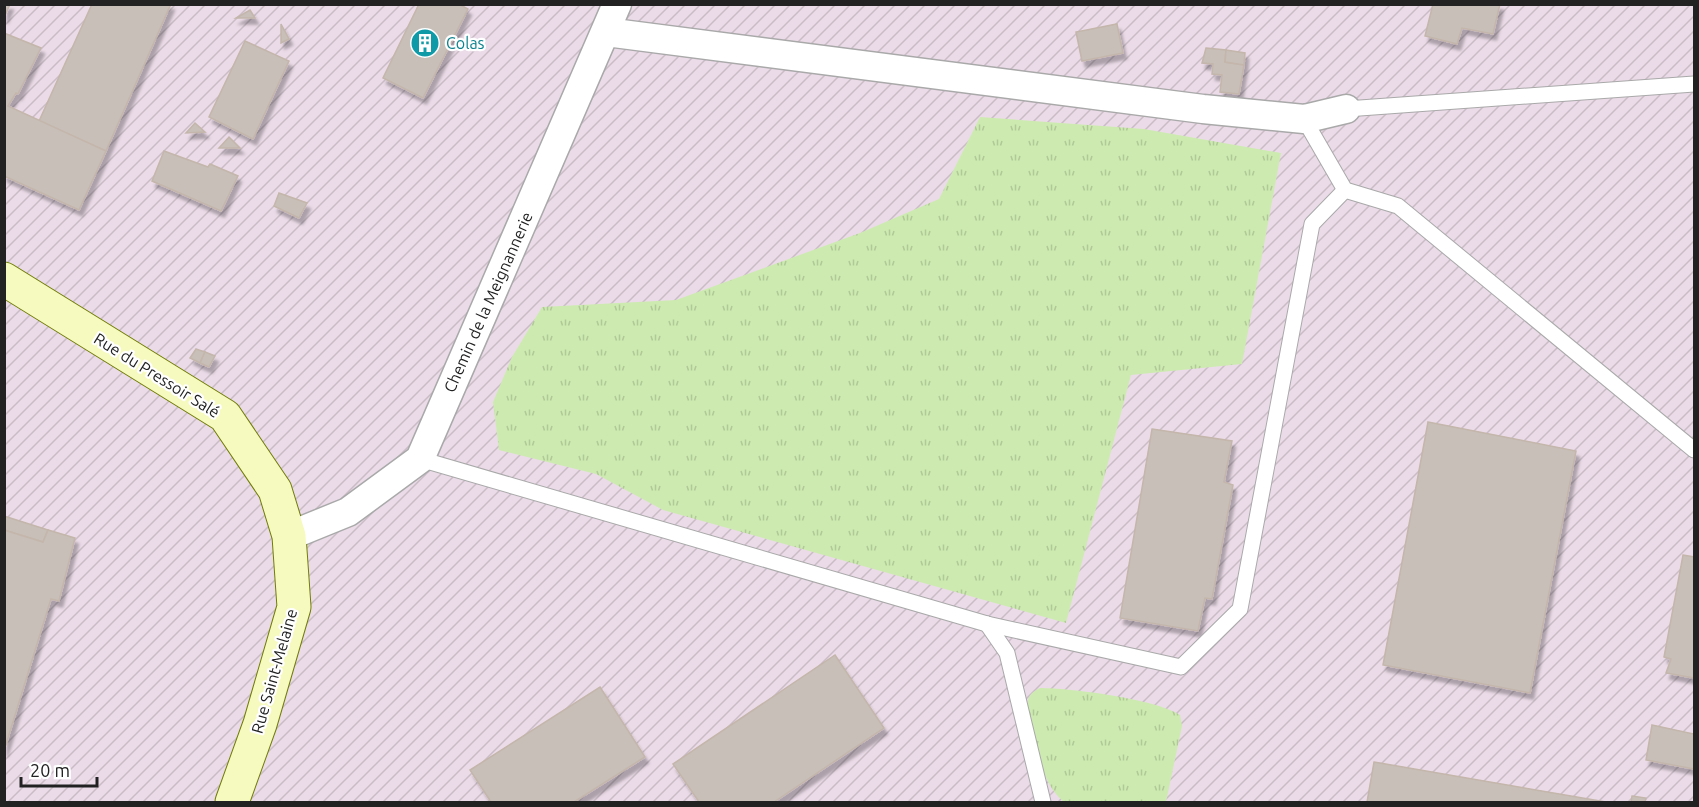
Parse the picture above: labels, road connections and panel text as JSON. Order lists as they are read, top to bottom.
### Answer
{
  "streets": {
    "main road": ["Rue du Pressoir Salé", "Rue Saint-Melaine"],
    "street": ["Chemin de la Meignannerie"]
  },
  "crossings": [
    ["Rue du Pressoir Salé", "Rue Saint-Melaine"]
  ],
  "places": {
    "building": ["Colas"]
  },
  "scale_bar": "20 m"
}
